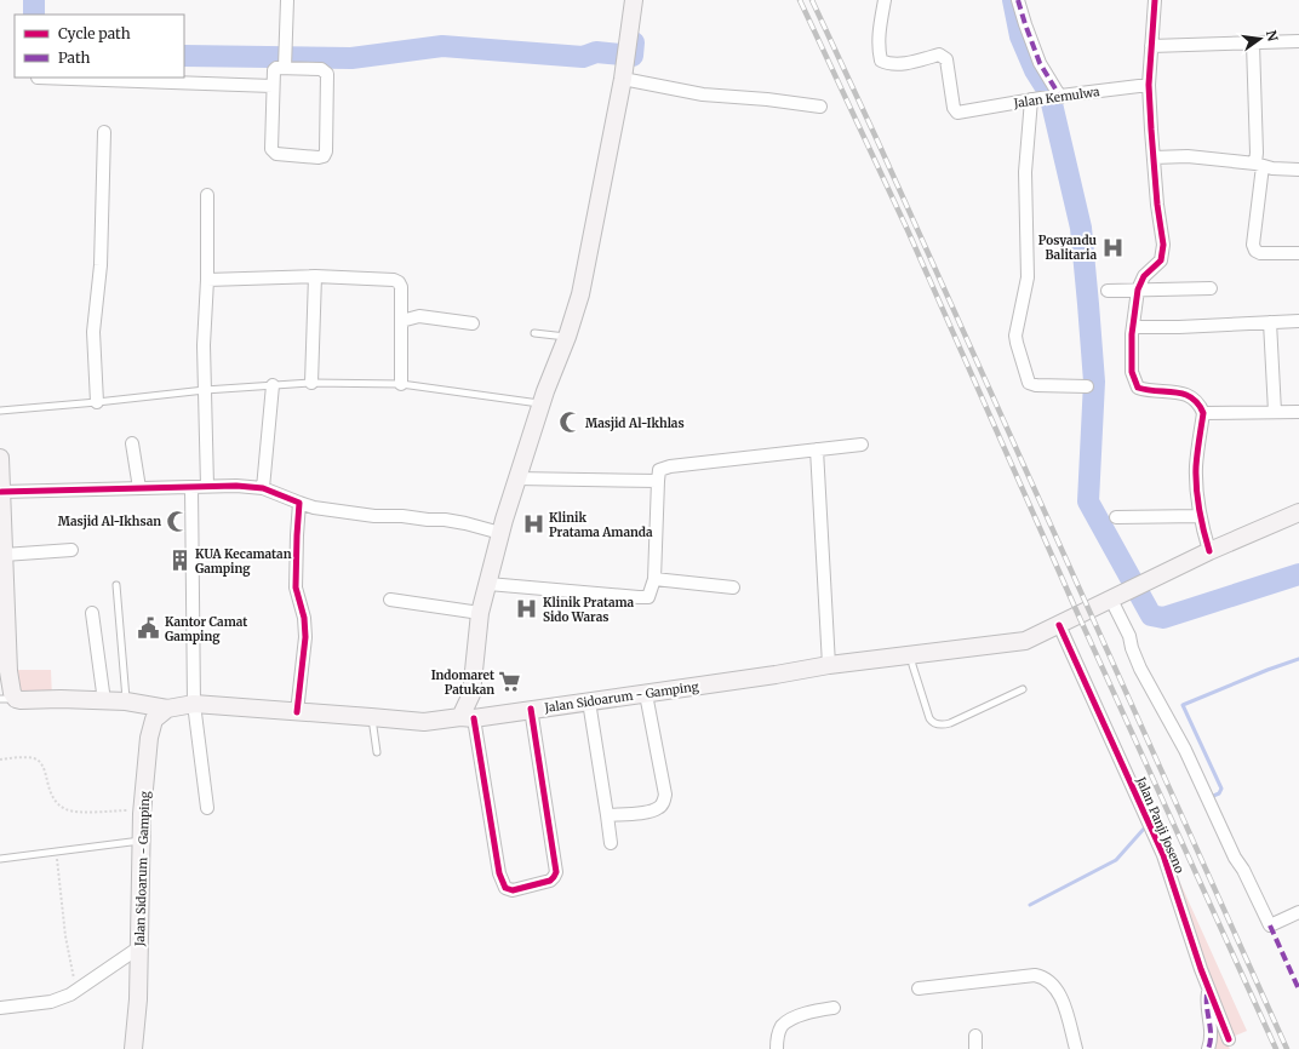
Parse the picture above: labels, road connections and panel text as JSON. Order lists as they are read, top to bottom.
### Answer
{
  "streets": {
    "main road": ["Jalan Sidoarum - Gamping"],
    "street": ["Jalan Kemulwa", "Jalan Panji Joseno"]
  },
  "crossings": [
    ["Jalan Sidoarum - Gamping", "Jalan Panji Joseno"]
  ],
  "places": {
    "hospital": ["Posyandu Balitaria", "Klinik Pratama Amanda", "Klinik Pratama Sido Waras"],
    "mosque": ["Masjid Al-Ikhlas", "Masjid Al-Ikhsan"],
    "building": ["KUA Kecamatan Gamping"],
    "public building": ["Kantor Camat Gamping"],
    "supermarket": ["Indomaret Patukan"]
  },
  "legend": ["Cycle path", "Path"],
  "north": "right"
}
